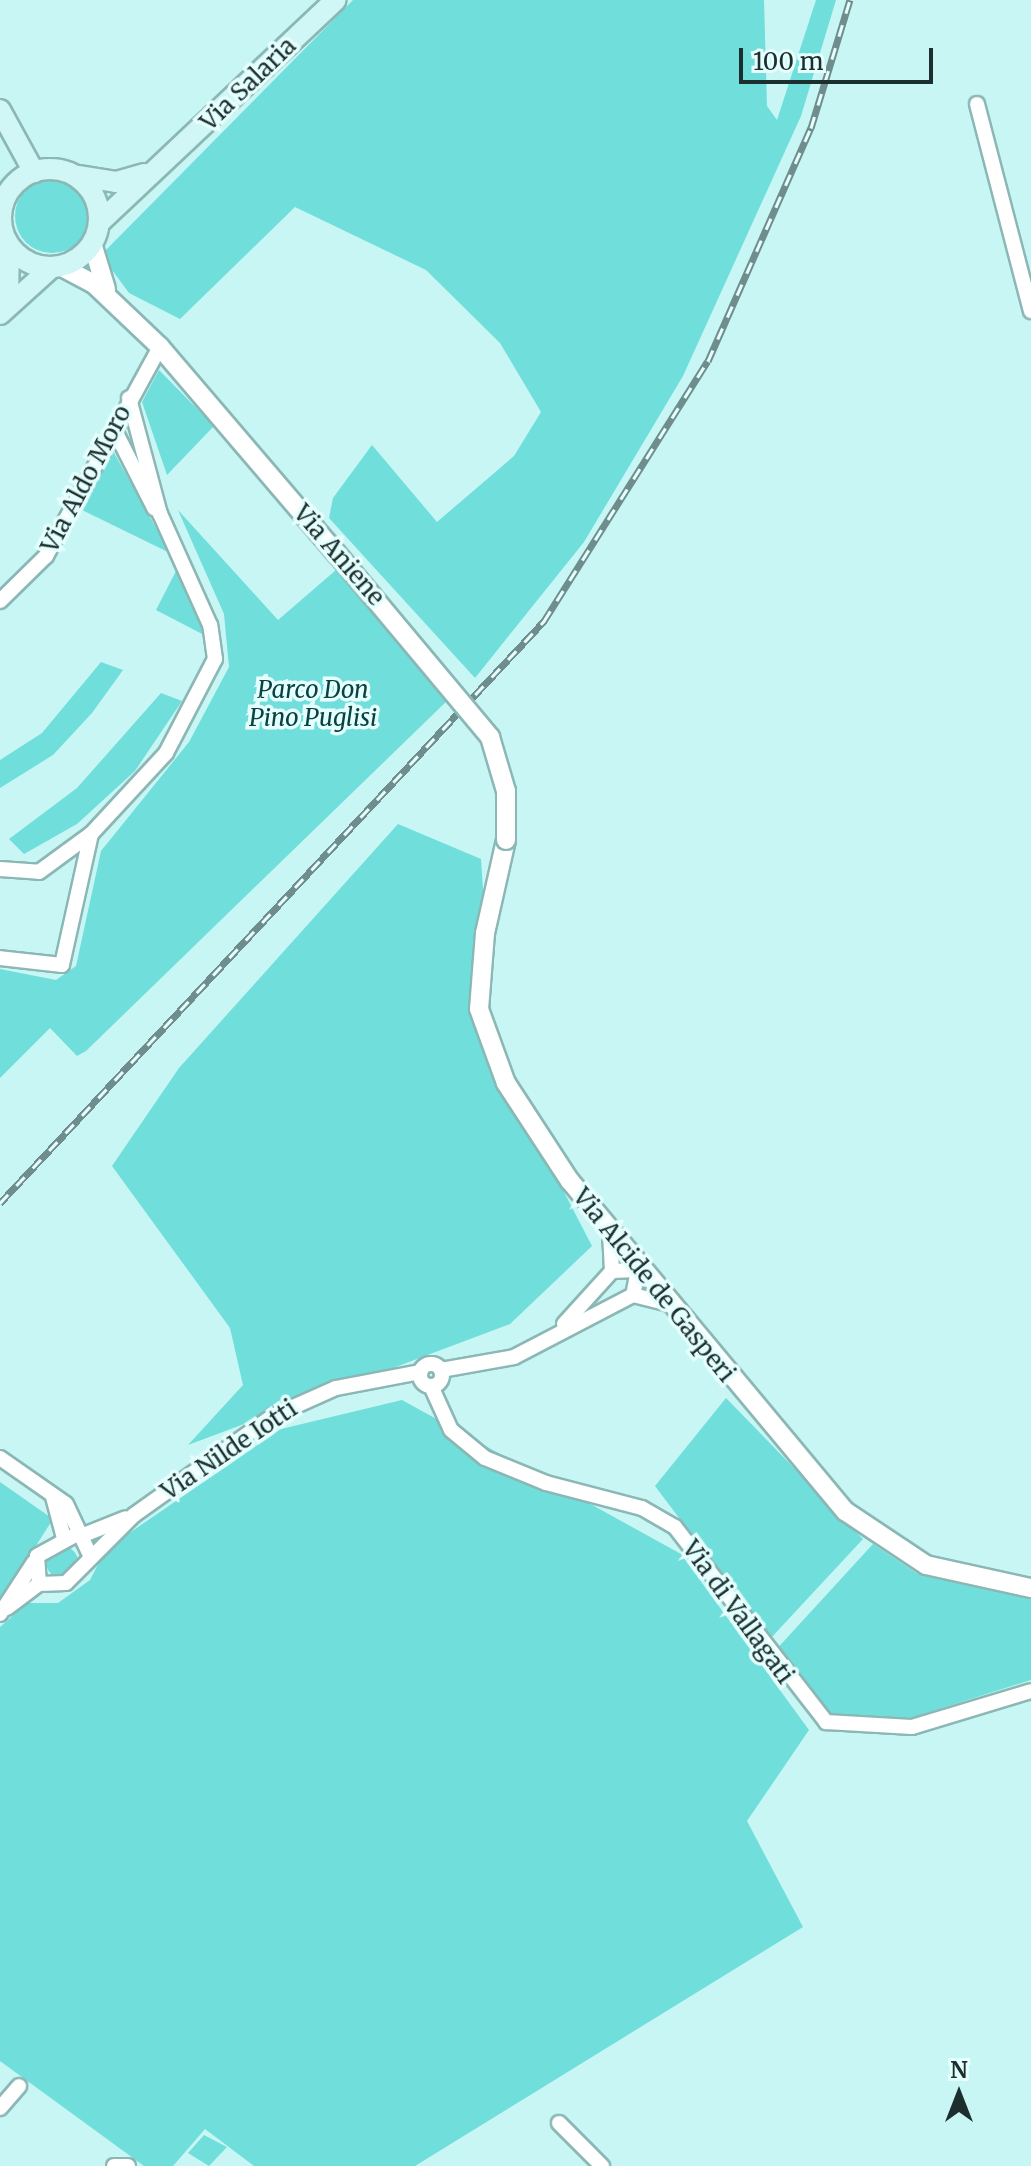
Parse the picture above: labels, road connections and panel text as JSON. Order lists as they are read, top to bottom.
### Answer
{
  "streets": {
    "main road": ["Via Salaria"],
    "street": [
      "Via Aldo Moro",
      "Via Aniene",
      "Via Alcide de Gasperi",
      "Via Nilde Iotti",
      "Via di Vallagati"
    ]
  },
  "crossings": [
    ["Via Salaria", "Via Aniene"],
    ["Via Aldo Moro", "Via Aniene"],
    ["Via Aniene", "Via Alcide de Gasperi"],
    ["Via Nilde Iotti", "Via di Vallagati"]
  ],
  "parks": ["Parco Don Pino Puglisi"],
  "scale_bar": "100 m",
  "north": "top"
}
